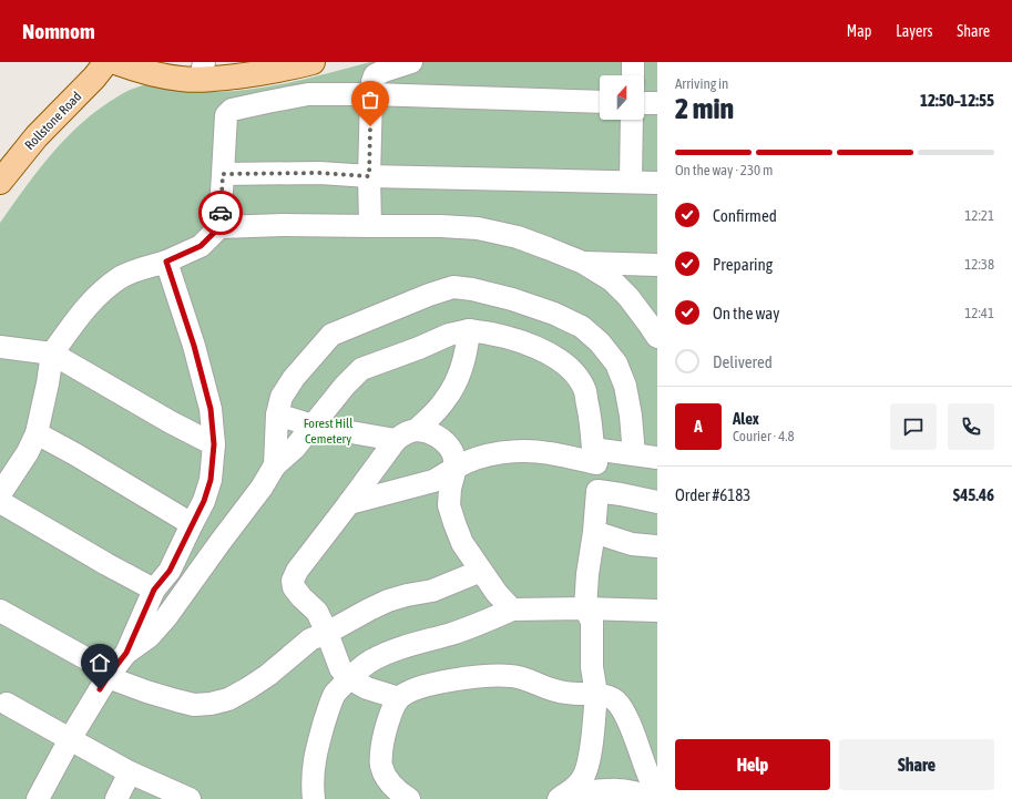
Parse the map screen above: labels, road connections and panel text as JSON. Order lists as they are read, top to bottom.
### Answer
{
  "streets": {
    "main road": ["Rollstone Road"]
  },
  "parks": ["Forest Hill Cemetery"],
  "north": "top",
  "page": {
    "header": "Nomnom",
    "nav": ["Map", "Layers", "Share"],
    "heading": ["2 min", "Arriving in", "12:50–12:55"],
    "panel": [
      "Alex",
      "Courier · 4.8",
      "Order #6183",
      "$45.46"
    ],
    "bar": "On the way · 230 m",
    "list": [
      ["Confirmed", "12:21"],
      ["Preparing", "12:38"],
      ["On the way", "12:41"],
      "Delivered"
    ],
    "round": "A",
    "buttons": ["Help", "Share"]
  }
}
